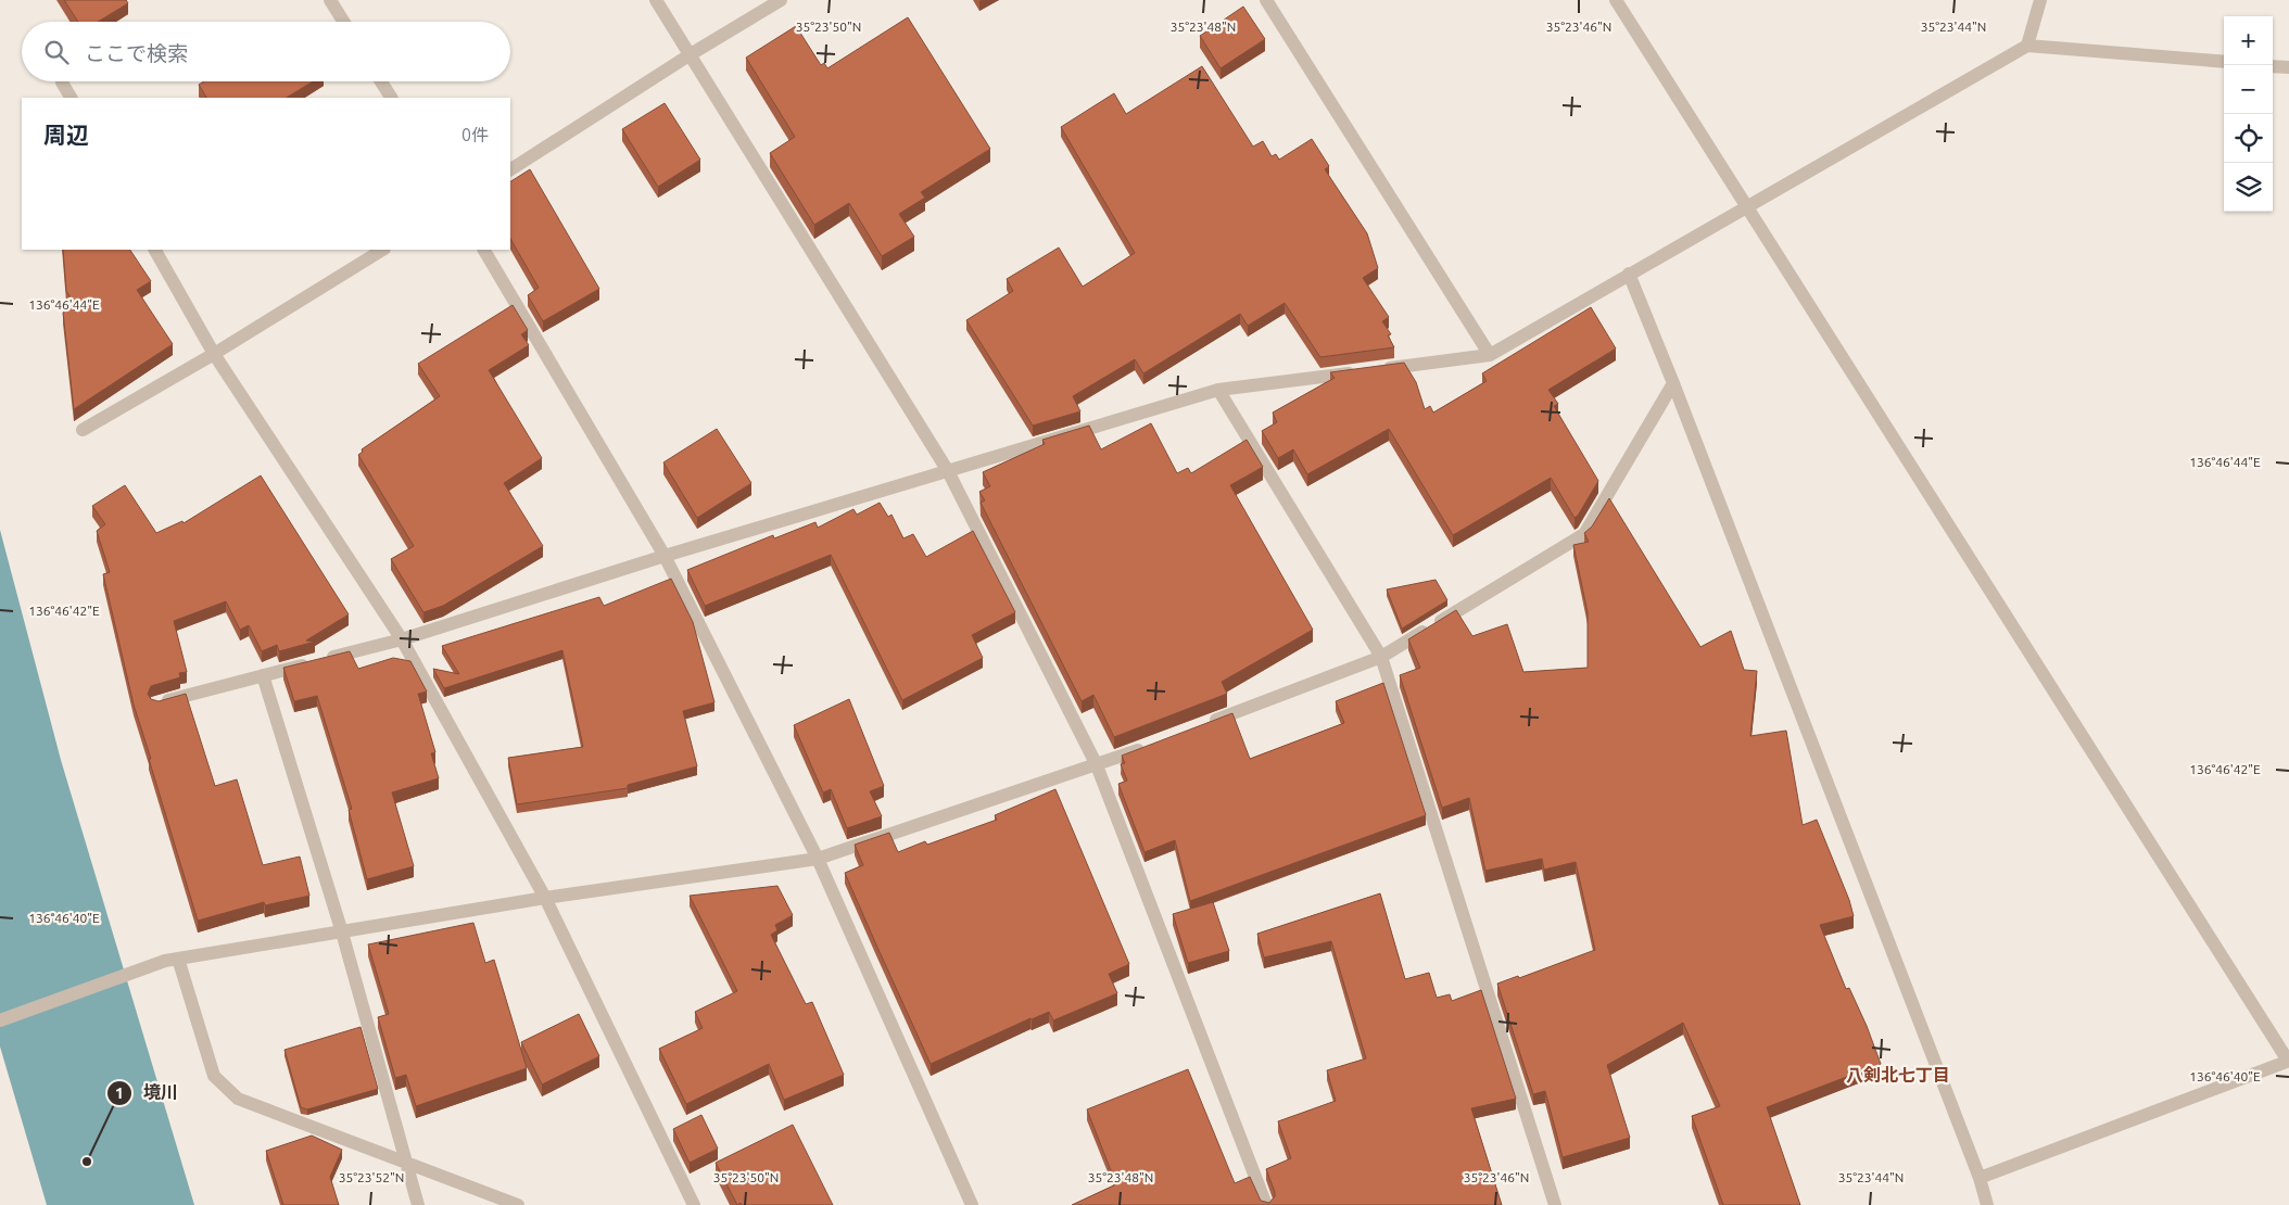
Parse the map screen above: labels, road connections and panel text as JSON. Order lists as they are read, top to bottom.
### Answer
{
  "districts": ["八剣北七丁目"],
  "places": ["境川"],
  "page": {
    "map_buttons": ["+", "−"],
    "search": "ここで検索",
    "heading": ["周辺", "0件"]
  },
  "coordinates": [
    "35°23'50\"N",
    "35°23'48\"N",
    "35°23'46\"N",
    "35°23'44\"N",
    "136°46'44\"E",
    "136°46'42\"E",
    "136°46'40\"E",
    "35°23'52\"N"
  ]
}
